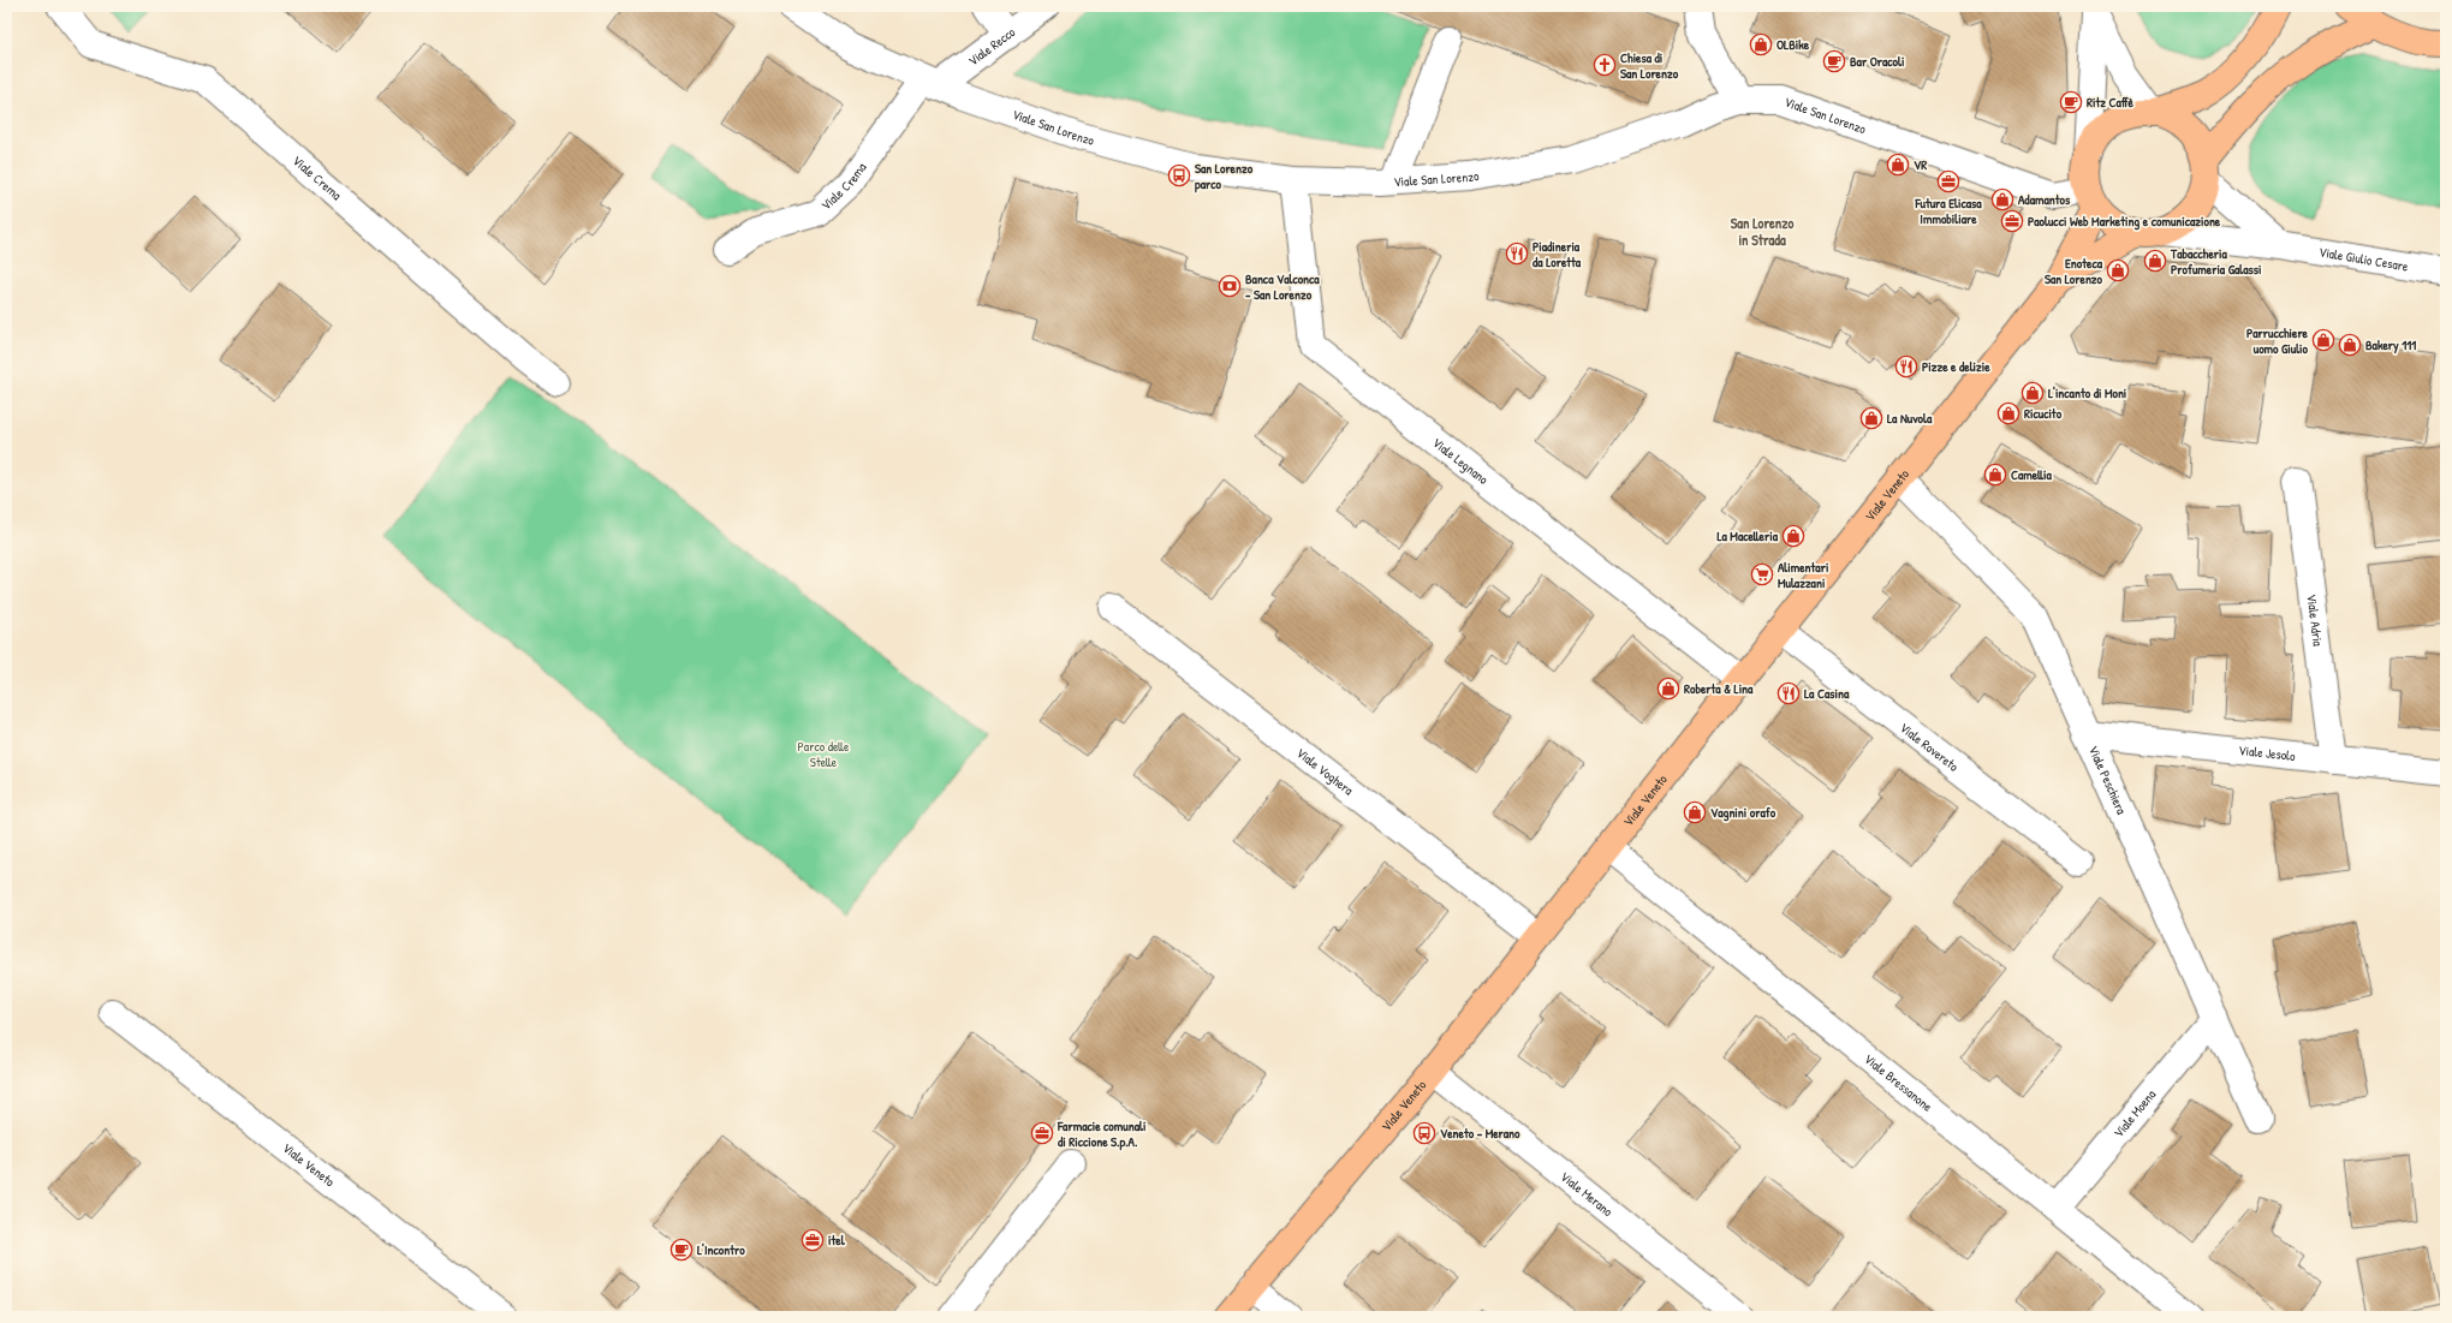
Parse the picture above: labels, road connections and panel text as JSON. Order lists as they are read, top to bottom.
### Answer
{
  "streets": {
    "main road": ["Viale Veneto"],
    "street": [
      "Viale Recco",
      "Viale San Lorenzo",
      "Viale Crema",
      "Viale Giulio Cesare",
      "Viale Legnano",
      "Viale Adria",
      "Viale Rovereto",
      "Viale Jesolo",
      "Viale Voghera",
      "Viale Peschiera",
      "Viale Bressanone",
      "Viale Moena",
      "Viale Merano"
    ]
  },
  "crossings": [
    ["Viale Recco", "Viale San Lorenzo"],
    ["Viale Recco", "Viale Crema"],
    ["Viale San Lorenzo", "Viale Crema"],
    ["Viale San Lorenzo", "Viale Giulio Cesare"],
    ["Viale San Lorenzo", "Viale Legnano"],
    ["Viale San Lorenzo", "Viale Veneto"],
    ["Viale Giulio Cesare", "Viale Veneto"],
    ["Viale Legnano", "Viale Veneto"],
    ["Viale Veneto", "Viale Rovereto"],
    ["Viale Veneto", "Viale Voghera"],
    ["Viale Veneto", "Viale Peschiera"],
    ["Viale Veneto", "Viale Bressanone"],
    ["Viale Veneto", "Viale Merano"],
    ["Viale Adria", "Viale Jesolo"],
    ["Viale Jesolo", "Viale Peschiera"],
    ["Viale Peschiera", "Viale Moena"],
    ["Viale Bressanone", "Viale Moena"]
  ],
  "districts": ["San Lorenzo in Strada"],
  "parks": ["Parco delle Stelle"],
  "places": {
    "shop": [
      "OLBike",
      "VR",
      "Adamantos",
      "Tabaccheria Profumeria Galassi",
      "Enoteca San Lorenzo",
      "Parrucchiere uomo Giulio",
      "Bakery 111",
      "L'incanto di Moni",
      "Ricucito",
      "La Nuvola",
      "Camellia",
      "La Macelleria",
      "Roberta & Lina",
      "Vagnini orafo"
    ],
    "cafe": ["Bar Oracoli", "Ritz Caffè", "L'Incontro"],
    "church": ["Chiesa di San Lorenzo"],
    "bus stop": ["San Lorenzo parco", "Veneto - Merano"],
    "office": [
      "Futura Elicasa Immobiliare",
      "Paolucci Web Marketing e comunicazione",
      "Farmacie comunali di Riccione S.p.A.",
      "itel"
    ],
    "restaurant": ["Piadineria da Loretta", "Pizze e delizie", "La Casina"],
    "bank": ["Banca Valconca - San Lorenzo"],
    "supermarket": ["Alimentari Mulazzani"]
  }
}
